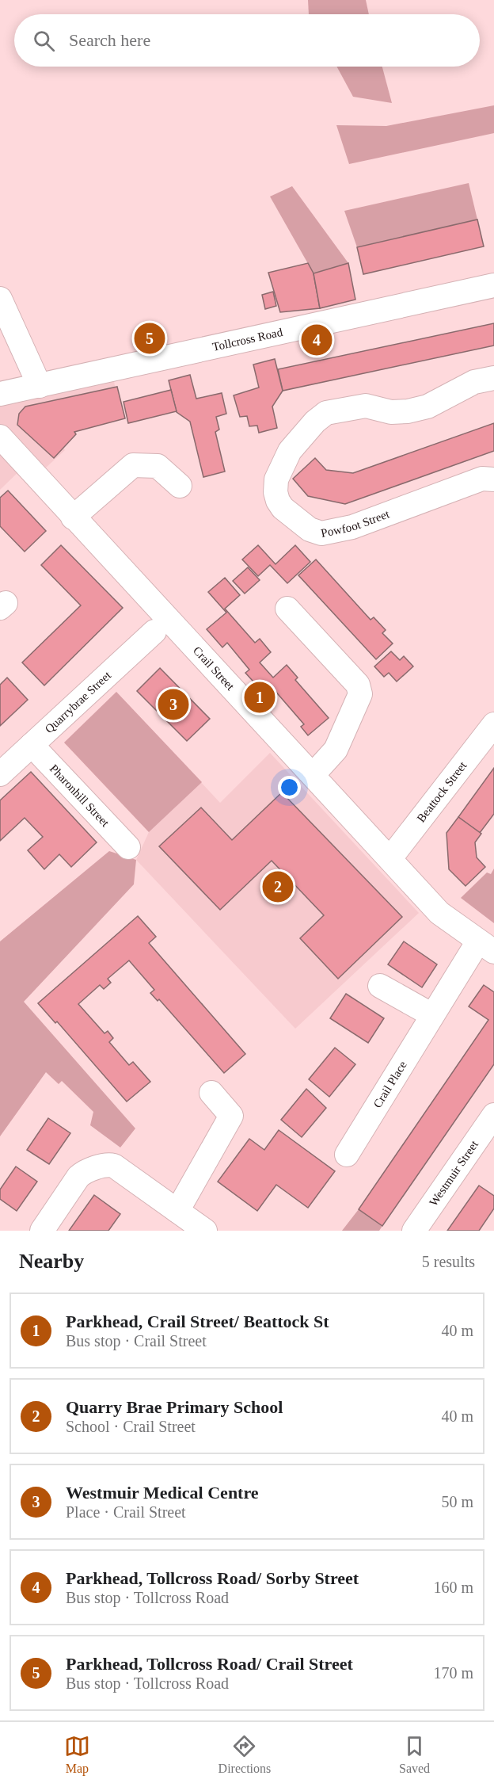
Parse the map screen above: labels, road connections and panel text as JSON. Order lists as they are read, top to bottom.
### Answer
{
  "streets": {
    "street": [
      "Tollcross Road",
      "Powfoot Street",
      "Crail Street",
      "Quarrybrae Street",
      "Beattock Street",
      "Pharonhill Street",
      "Crail Place",
      "Westmuir Street"
    ]
  },
  "crossings": [
    ["Crail Street", "Beattock Street"],
    ["Crail Street", "Crail Place"],
    ["Quarrybrae Street", "Pharonhill Street"]
  ],
  "page": {
    "search": "Search here",
    "pins": [
      "5",
      "4",
      "1",
      "3",
      "2"
    ],
    "heading": ["Nearby", "5 results"],
    "list": [
      {
        "mark": "1",
        "name": "Parkhead, Crail Street/ Beattock St",
        "note": "Bus stop · Crail Street",
        "value": "40 m"
      },
      {
        "mark": "2",
        "name": "Quarry Brae Primary School",
        "note": "School · Crail Street",
        "value": "40 m"
      },
      {
        "mark": "3",
        "name": "Westmuir Medical Centre",
        "note": "Place · Crail Street",
        "value": "50 m"
      },
      {
        "mark": "4",
        "name": "Parkhead, Tollcross Road/ Sorby Street",
        "note": "Bus stop · Tollcross Road",
        "value": "160 m"
      },
      {
        "mark": "5",
        "name": "Parkhead, Tollcross Road/ Crail Street",
        "note": "Bus stop · Tollcross Road",
        "value": "170 m"
      }
    ],
    "nav": ["Map", "Directions", "Saved"]
  }
}
